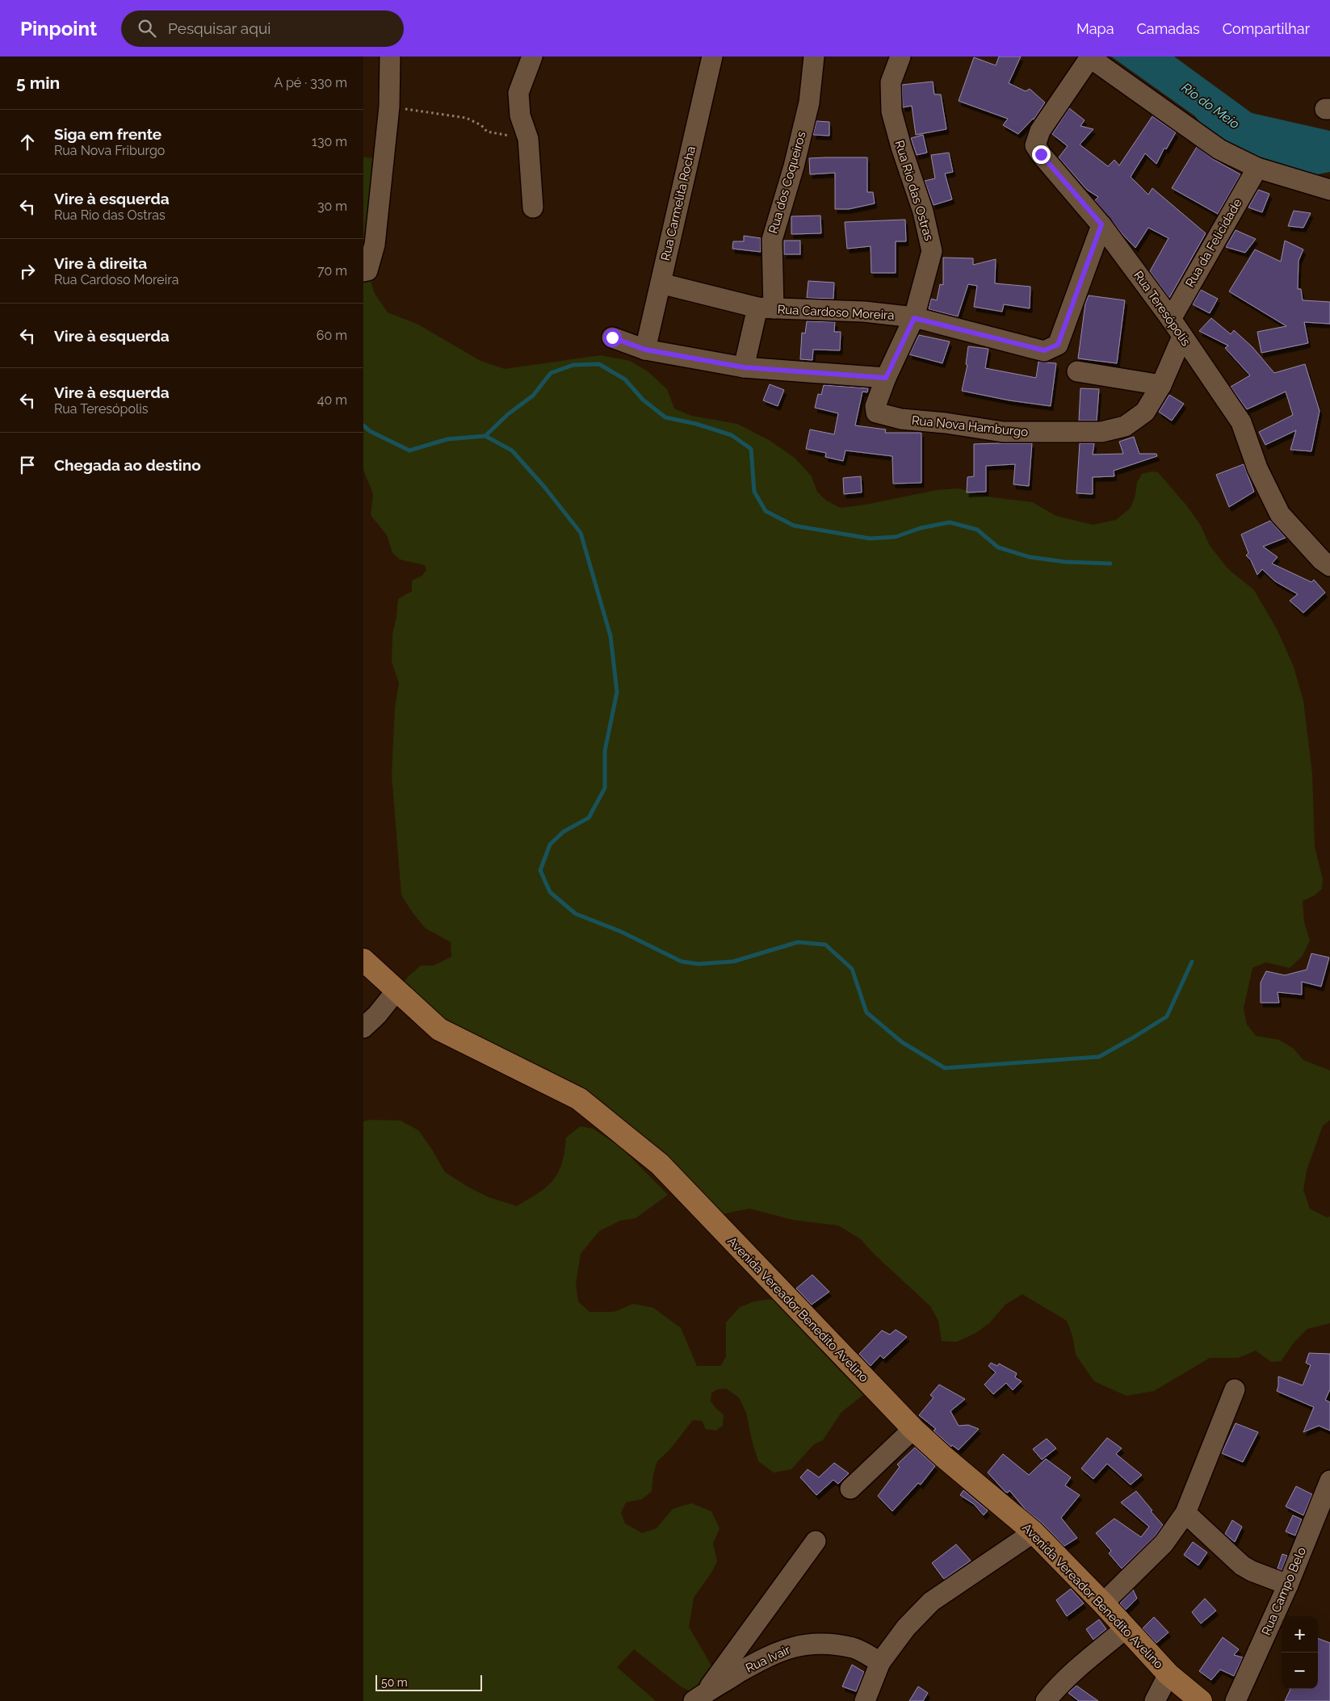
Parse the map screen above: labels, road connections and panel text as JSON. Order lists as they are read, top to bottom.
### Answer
{
  "streets": {
    "main road": ["Avenida Vereador Benedito Avelino"],
    "street": [
      "Rua dos Coqueiros",
      "Rua Rio das Ostras",
      "Rua Carmelita Rocha",
      "Rua da Felicidade",
      "Rua Teresópolis",
      "Rua Cardoso Moreira",
      "Rua Nova Hamburgo",
      "Rua Campo Belo",
      "Rua Ivair"
    ]
  },
  "crossings": [
    ["Rua dos Coqueiros", "Rua Cardoso Moreira"],
    ["Rua Rio das Ostras", "Rua Cardoso Moreira"],
    ["Rua Rio das Ostras", "Rua Nova Hamburgo"],
    ["Rua Carmelita Rocha", "Rua Cardoso Moreira"],
    ["Rua da Felicidade", "Rua Teresópolis"],
    ["Rua Teresópolis", "Rua Cardoso Moreira"],
    ["Rua Teresópolis", "Rua Nova Hamburgo"]
  ],
  "water": ["Rio do Meio"],
  "scale_bar": "50 m",
  "page": {
    "header": "Pinpoint",
    "search": "Pesquisar aqui",
    "nav": ["Mapa", "Camadas", "Compartilhar"],
    "heading": ["5 min", "A pé · 330 m"],
    "list": [
      ["Siga em frente", "Rua Nova Friburgo", "130 m"],
      ["Vire à esquerda", "Rua Rio das Ostras", "30 m"],
      ["Vire à direita", "Rua Cardoso Moreira", "70 m"],
      ["Vire à esquerda", "60 m"],
      ["Vire à esquerda", "Rua Teresópolis", "40 m"],
      "Chegada ao destino"
    ],
    "map_buttons": ["+", "−"],
    "scale": "50 m"
  }
}
